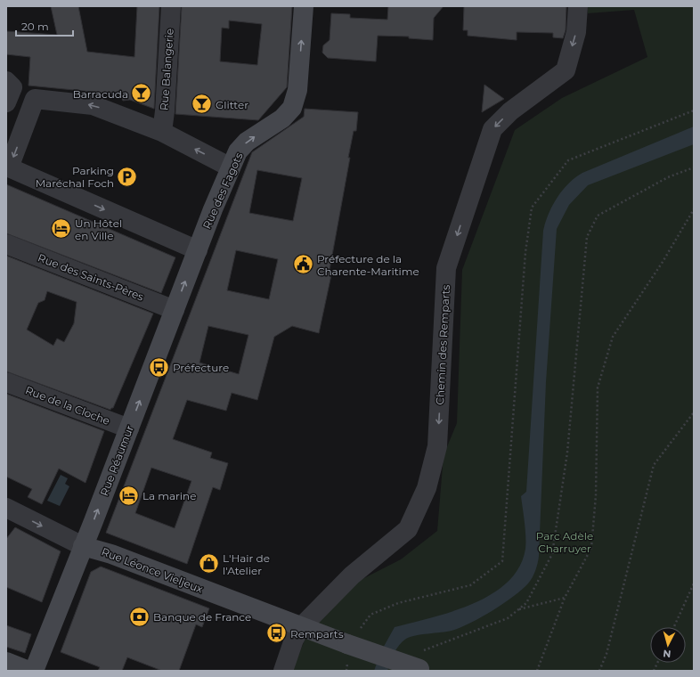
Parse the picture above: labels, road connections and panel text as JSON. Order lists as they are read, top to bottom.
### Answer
{
  "streets": {
    "street": [
      "Rue Balangerie",
      "Rue des Fagots",
      "Rue des Saints-Pères",
      "Chemin des Remparts",
      "Rue de la Cloche",
      "Rue Réaumur",
      "Rue Léonce Vieljeux"
    ]
  },
  "crossings": [
    ["Rue des Fagots", "Rue Réaumur"],
    ["Rue des Saints-Pères", "Rue Réaumur"],
    ["Chemin des Remparts", "Rue Léonce Vieljeux"],
    ["Rue de la Cloche", "Rue Réaumur"],
    ["Rue Réaumur", "Rue Léonce Vieljeux"]
  ],
  "one_way": ["Rue des Fagots", "Chemin des Remparts", "Rue Réaumur"],
  "parks": ["Parc Adèle Charruyer"],
  "places": {
    "bar": ["Barracuda", "Glitter"],
    "parking": ["Parking Maréchal Foch"],
    "hotel": ["Un Hôtel en Ville", "La marine"],
    "public building": ["Préfecture de la Charente-Maritime"],
    "bus stop": ["Préfecture", "Remparts"],
    "shop": ["L'Hair de l'Atelier"],
    "bank": ["Banque de France"]
  },
  "scale_bar": "20 m",
  "north": "bottom"
}
